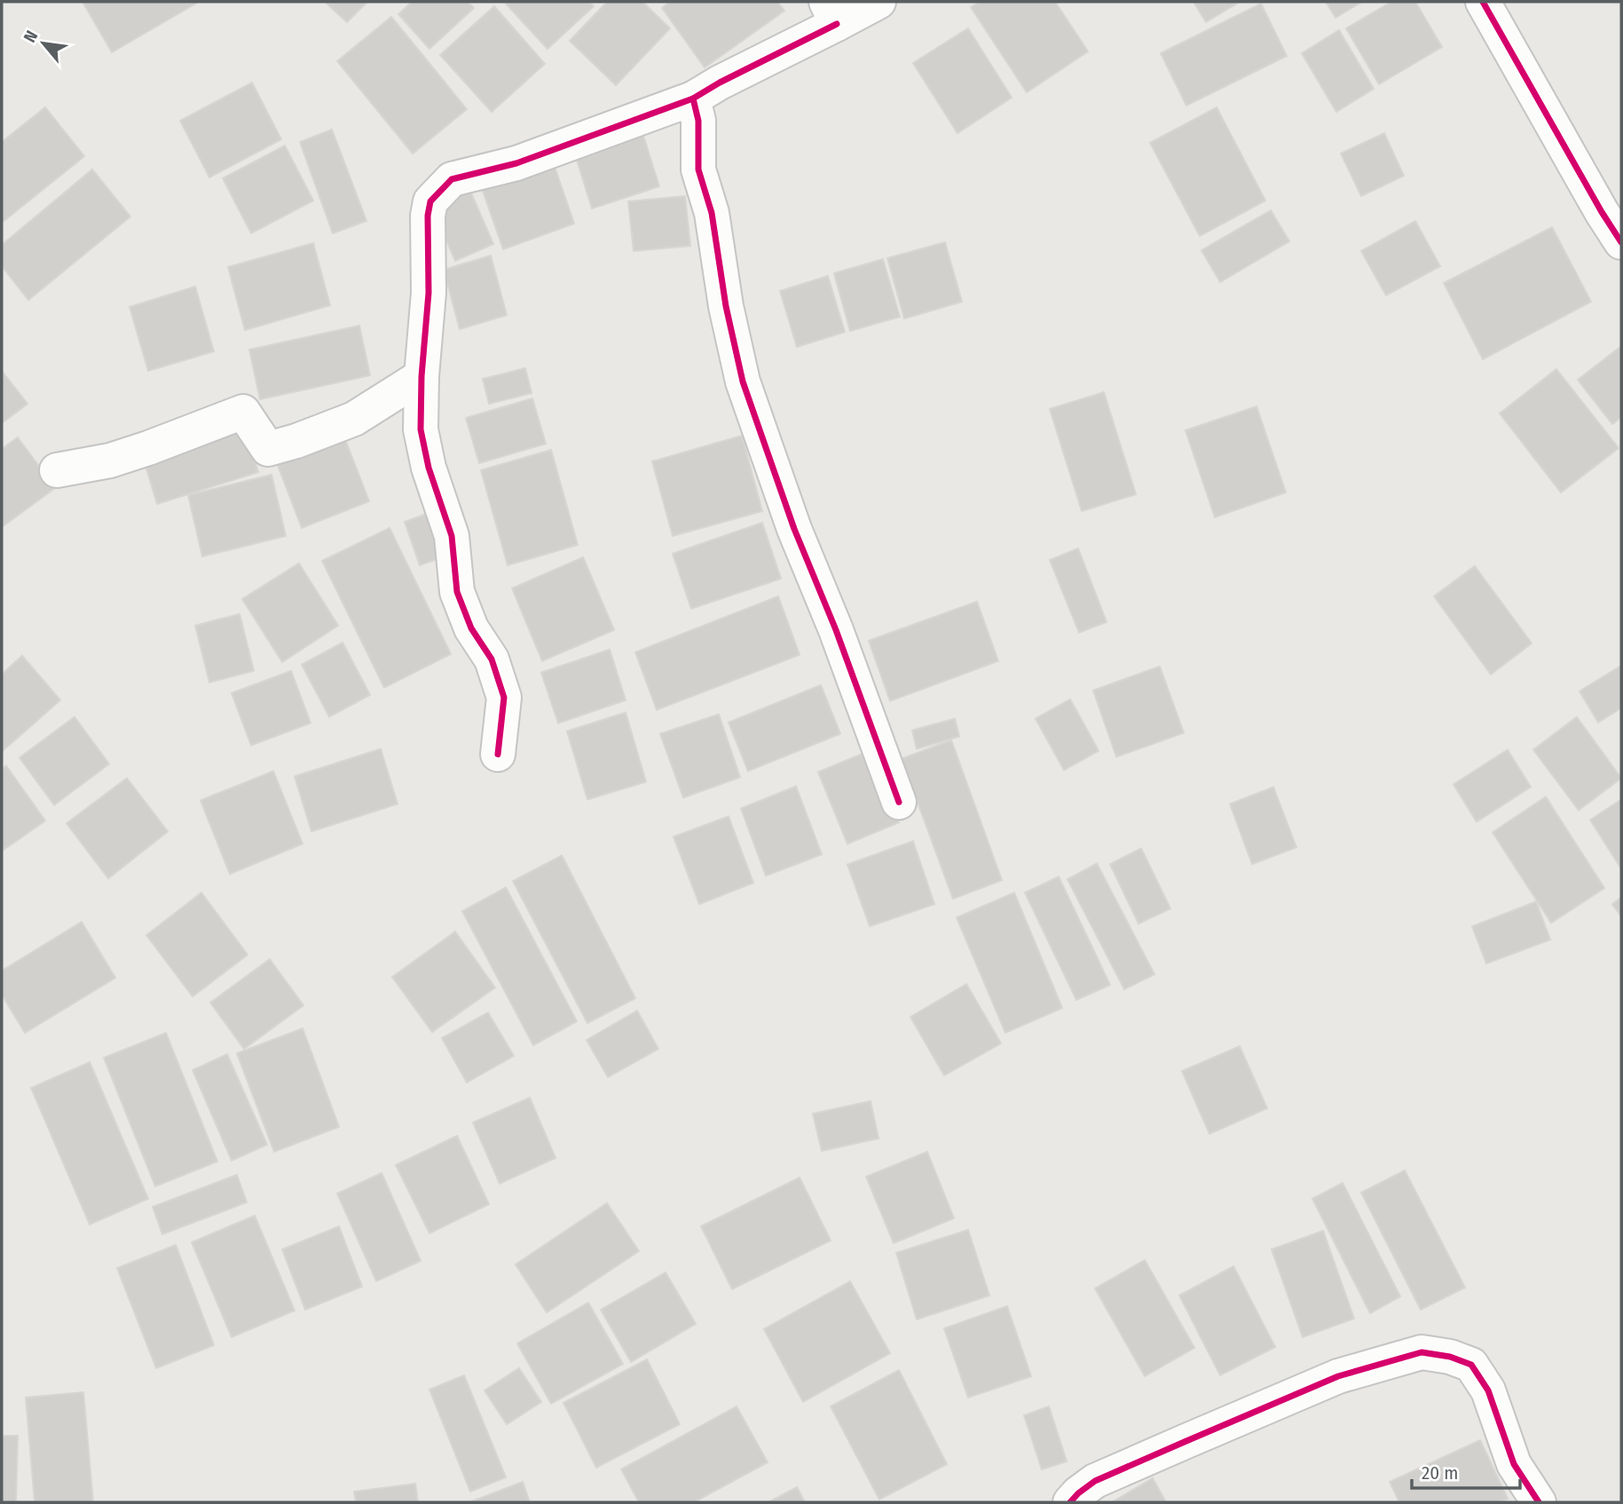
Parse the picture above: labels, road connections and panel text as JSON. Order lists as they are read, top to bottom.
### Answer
{
  "scale_bar": "20 m",
  "north": "top left"
}
